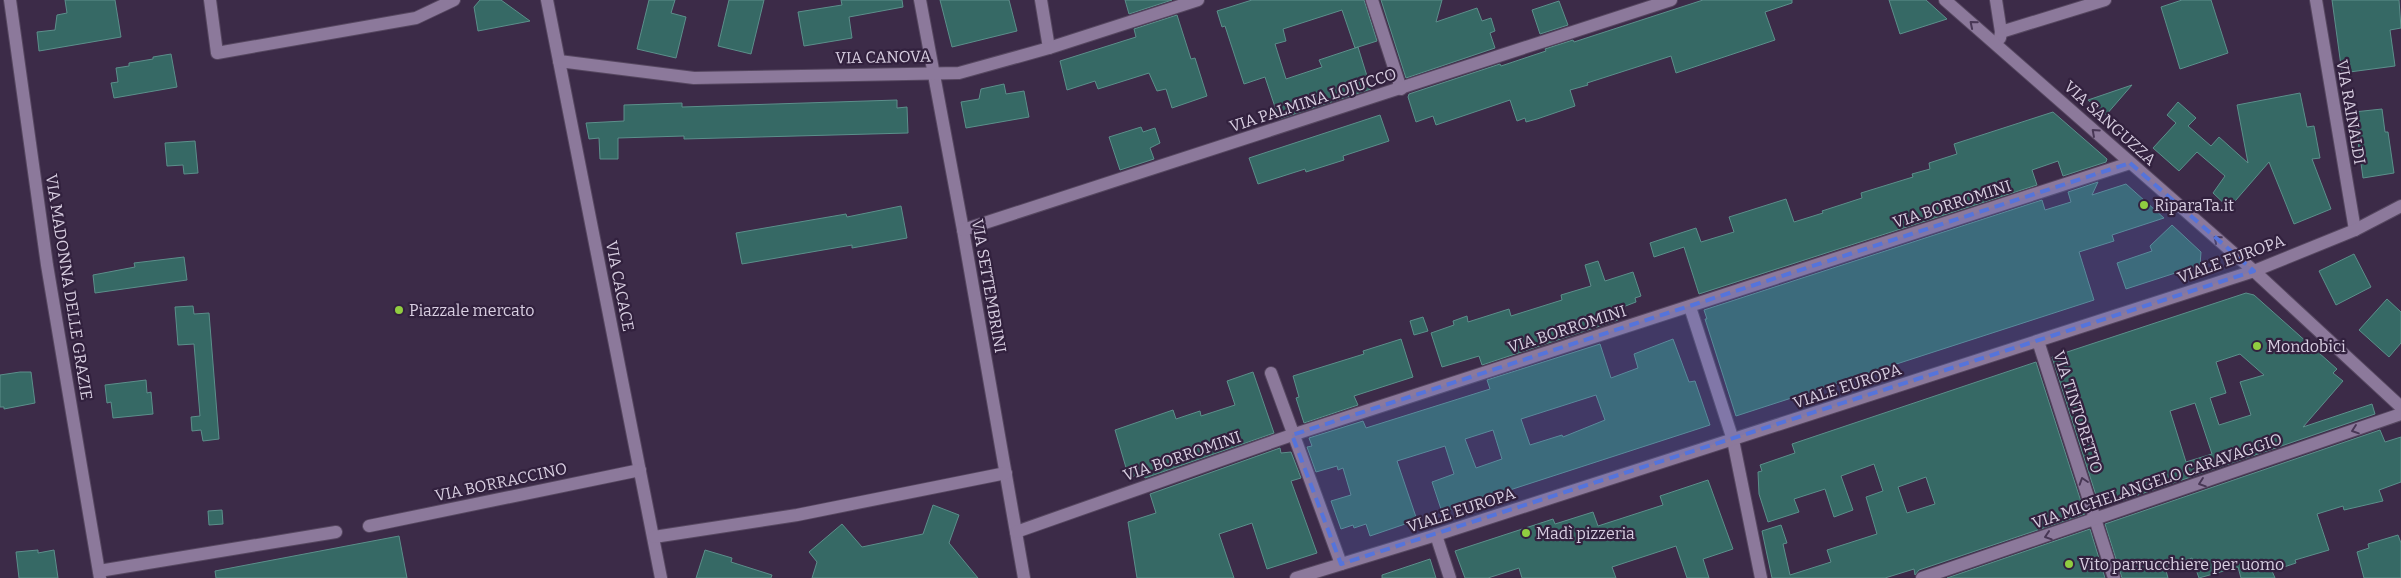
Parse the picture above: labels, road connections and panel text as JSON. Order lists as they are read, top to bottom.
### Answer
{
  "streets": {
    "street": [
      "VIA CANOVA",
      "VIA PALMINA LOJUCCO",
      "VIA RAINALDI",
      "VIA SANGUZZA",
      "VIA BORROMINI",
      "VIALE EUROPA",
      "VIA CACACE",
      "VIA SETTEMBRINI",
      "VIA MADONNA DELLE GRAZIE",
      "VIA TINTORETTO",
      "VIA MICHELANGELO CARAVAGGIO",
      "VIA BORRACCINO"
    ]
  },
  "crossings": [
    ["VIA CANOVA", "VIA CACACE"],
    ["VIA CANOVA", "VIA SETTEMBRINI"],
    ["VIA PALMINA LOJUCCO", "VIA SETTEMBRINI"],
    ["VIA RAINALDI", "VIALE EUROPA"],
    ["VIA SANGUZZA", "VIA BORROMINI"],
    ["VIA SANGUZZA", "VIALE EUROPA"],
    ["VIA BORROMINI", "VIA SETTEMBRINI"],
    ["VIALE EUROPA", "VIA TINTORETTO"],
    ["VIA CACACE", "VIA BORRACCINO"],
    ["VIA TINTORETTO", "VIA MICHELANGELO CARAVAGGIO"]
  ],
  "one_way": ["VIA SANGUZZA", "VIA TINTORETTO", "VIA MICHELANGELO CARAVAGGIO"],
  "places": [
    "RiparaTa.it",
    "Piazzale mercato",
    "Mondobici",
    "Madì pizzeria",
    "Vito parrucchiere per uomo"
  ]
}
